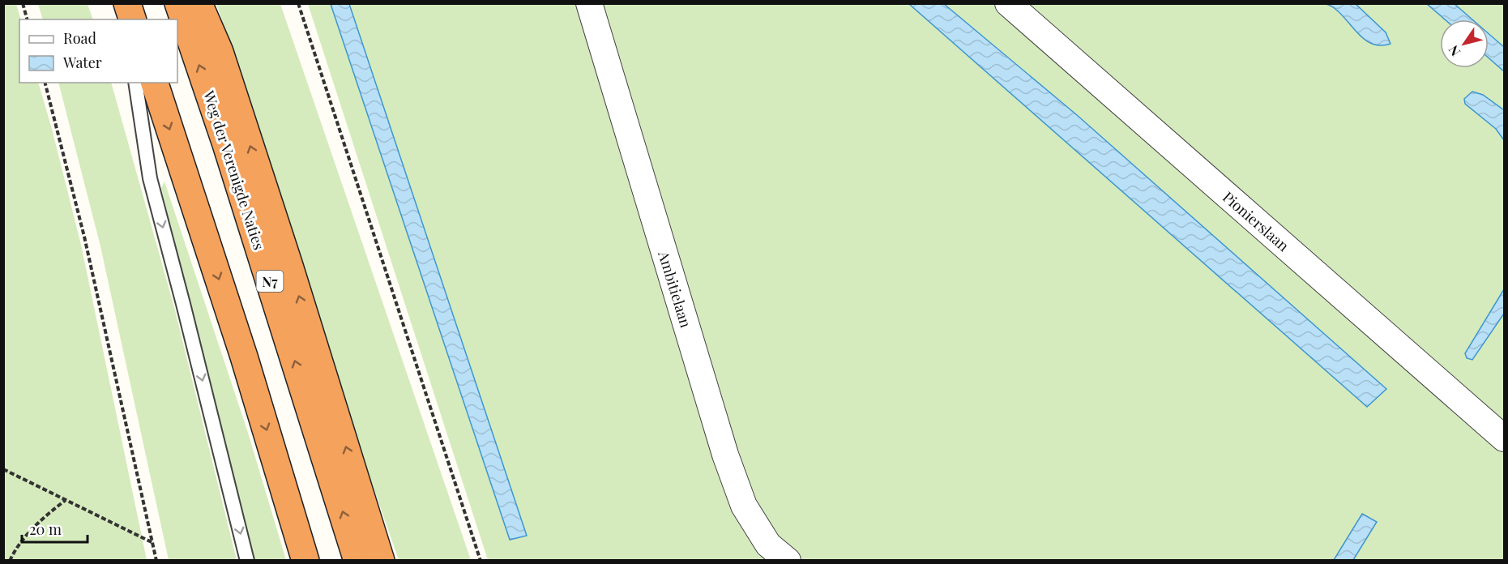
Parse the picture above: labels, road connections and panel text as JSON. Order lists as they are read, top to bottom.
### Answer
{
  "streets": {
    "highway": ["Weg der Verenigde Naties", "N7"],
    "street": ["Pionierslaan", "Ambitielaan"]
  },
  "legend": ["Road", "Water"],
  "scale_bar": "20 m",
  "north": "bottom left"
}
